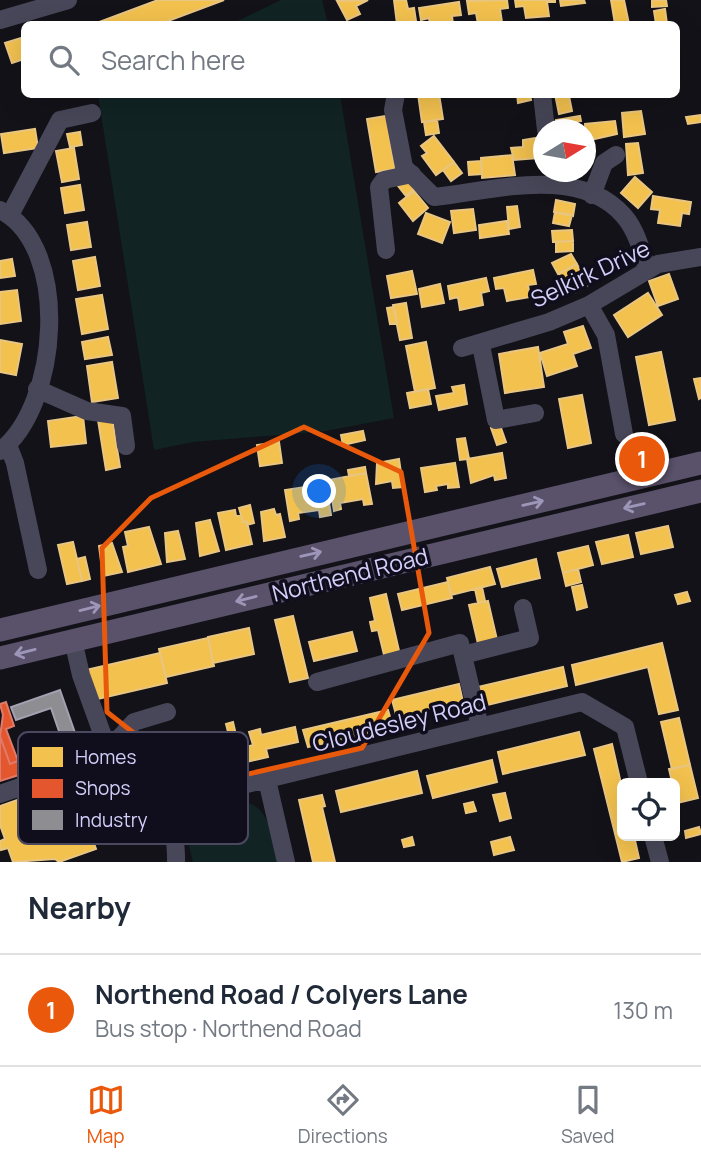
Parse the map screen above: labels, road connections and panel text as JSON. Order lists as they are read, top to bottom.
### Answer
{
  "streets": {
    "main road": ["Northend Road"],
    "street": ["Selkirk Drive", "Cloudesley Road"]
  },
  "legend": ["Homes", "Shops", "Industry"],
  "north": "right",
  "page": {
    "search": "Search here",
    "pins": "1",
    "heading": "Nearby",
    "list": [
      {
        "mark": "1",
        "name": "Northend Road / Colyers Lane",
        "note": "Bus stop · Northend Road",
        "value": "130 m"
      }
    ],
    "nav": ["Map", "Directions", "Saved"]
  }
}
